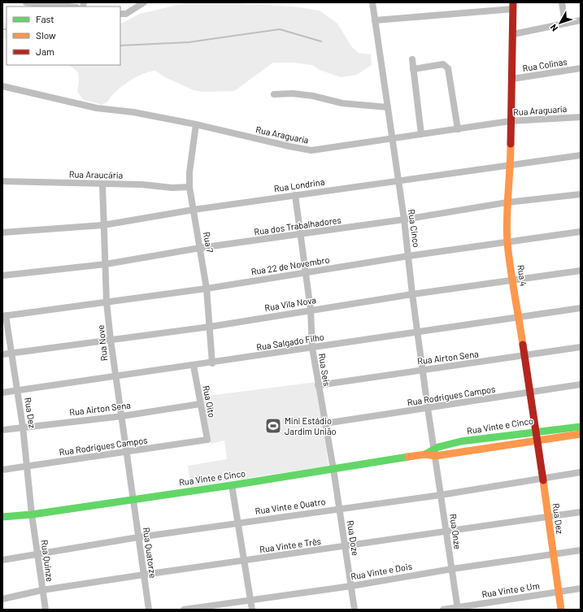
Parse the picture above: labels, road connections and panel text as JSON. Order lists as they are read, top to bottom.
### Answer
{
  "streets": {
    "street": [
      "Rua Colinas",
      "Rua Araguaría",
      "Rua Araucária",
      "Rua Londrina",
      "Rua dos Trabalhadores",
      "Rua Cinco",
      "Rua 7",
      "Rua 22 de Novembro",
      "Rua 4",
      "Rua Vila Nova",
      "Rua Salgado Filho",
      "Rua Nove",
      "Rua Airton Sena",
      "Rua Seis",
      "Rua Rodrigues Campos",
      "Rua Oito",
      "Rua Dez",
      "Rua Vinte e Cinco",
      "Rua Vinte e Quatro",
      "Rua Onze",
      "Rua Doze",
      "Rua Vinte e Três",
      "Rua Quatorze",
      "Rua Quinze",
      "Rua Vinte e Dois",
      "Rua Vinte e Um"
    ]
  },
  "crossings": [
    ["Rua Colinas", "Rua 4"],
    ["Rua Araguaría", "Rua Cinco"],
    ["Rua Araguaría", "Rua 7"],
    ["Rua Araguaría", "Rua 4"],
    ["Rua Araucária", "Rua 7"],
    ["Rua Araucária", "Rua Nove"],
    ["Rua Londrina", "Rua Cinco"],
    ["Rua Londrina", "Rua 7"],
    ["Rua Londrina", "Rua 4"],
    ["Rua Londrina", "Rua Nove"],
    ["Rua Londrina", "Rua Seis"],
    ["Rua dos Trabalhadores", "Rua Cinco"],
    ["Rua dos Trabalhadores", "Rua 7"],
    ["Rua dos Trabalhadores", "Rua 4"],
    ["Rua dos Trabalhadores", "Rua Nove"],
    ["Rua dos Trabalhadores", "Rua Seis"],
    ["Rua Cinco", "Rua 22 de Novembro"],
    ["Rua Cinco", "Rua Vila Nova"],
    ["Rua Cinco", "Rua Salgado Filho"],
    ["Rua Cinco", "Rua Airton Sena"],
    ["Rua Cinco", "Rua Rodrigues Campos"],
    ["Rua Cinco", "Rua Vinte e Cinco"],
    ["Rua Cinco", "Rua Onze"],
    ["Rua 7", "Rua 22 de Novembro"],
    ["Rua 7", "Rua Vila Nova"],
    ["Rua 7", "Rua Salgado Filho"],
    ["Rua 22 de Novembro", "Rua 4"],
    ["Rua 22 de Novembro", "Rua Nove"],
    ["Rua 22 de Novembro", "Rua Seis"],
    ["Rua 22 de Novembro", "Rua Dez"],
    ["Rua 4", "Rua Vila Nova"],
    ["Rua 4", "Rua Salgado Filho"],
    ["Rua 4", "Rua Airton Sena"],
    ["Rua 4", "Rua Rodrigues Campos"],
    ["Rua 4", "Rua Dez"],
    ["Rua 4", "Rua Vinte e Cinco"],
    ["Rua Vila Nova", "Rua Nove"],
    ["Rua Vila Nova", "Rua Seis"],
    ["Rua Vila Nova", "Rua Dez"],
    ["Rua Salgado Filho", "Rua Nove"],
    ["Rua Salgado Filho", "Rua Seis"],
    ["Rua Salgado Filho", "Rua Oito"],
    ["Rua Salgado Filho", "Rua Dez"],
    ["Rua Nove", "Rua Airton Sena"],
    ["Rua Nove", "Rua Rodrigues Campos"],
    ["Rua Nove", "Rua Vinte e Cinco"],
    ["Rua Nove", "Rua Quatorze"],
    ["Rua Airton Sena", "Rua Seis"],
    ["Rua Airton Sena", "Rua Oito"],
    ["Rua Airton Sena", "Rua Dez"],
    ["Rua Seis", "Rua Rodrigues Campos"],
    ["Rua Seis", "Rua Vinte e Cinco"],
    ["Rua Seis", "Rua Doze"],
    ["Rua Rodrigues Campos", "Rua Oito"],
    ["Rua Rodrigues Campos", "Rua Dez"],
    ["Rua Dez", "Rua Vinte e Cinco"],
    ["Rua Dez", "Rua Vinte e Quatro"],
    ["Rua Dez", "Rua Vinte e Três"],
    ["Rua Dez", "Rua Quinze"],
    ["Rua Dez", "Rua Vinte e Dois"],
    ["Rua Dez", "Rua Vinte e Um"],
    ["Rua Vinte e Cinco", "Rua Onze"],
    ["Rua Vinte e Cinco", "Rua Doze"],
    ["Rua Vinte e Cinco", "Rua Quatorze"],
    ["Rua Vinte e Cinco", "Rua Quinze"],
    ["Rua Vinte e Quatro", "Rua Onze"],
    ["Rua Vinte e Quatro", "Rua Doze"],
    ["Rua Vinte e Quatro", "Rua Quatorze"],
    ["Rua Vinte e Quatro", "Rua Quinze"],
    ["Rua Onze", "Rua Vinte e Três"],
    ["Rua Onze", "Rua Vinte e Dois"],
    ["Rua Onze", "Rua Vinte e Um"],
    ["Rua Doze", "Rua Vinte e Três"],
    ["Rua Doze", "Rua Vinte e Dois"],
    ["Rua Vinte e Três", "Rua Quatorze"],
    ["Rua Vinte e Três", "Rua Quinze"]
  ],
  "places": {
    "sports": ["Mini Estádio Jardim União"]
  },
  "legend": ["Fast", "Slow", "Jam"],
  "north": "bottom left"
}
